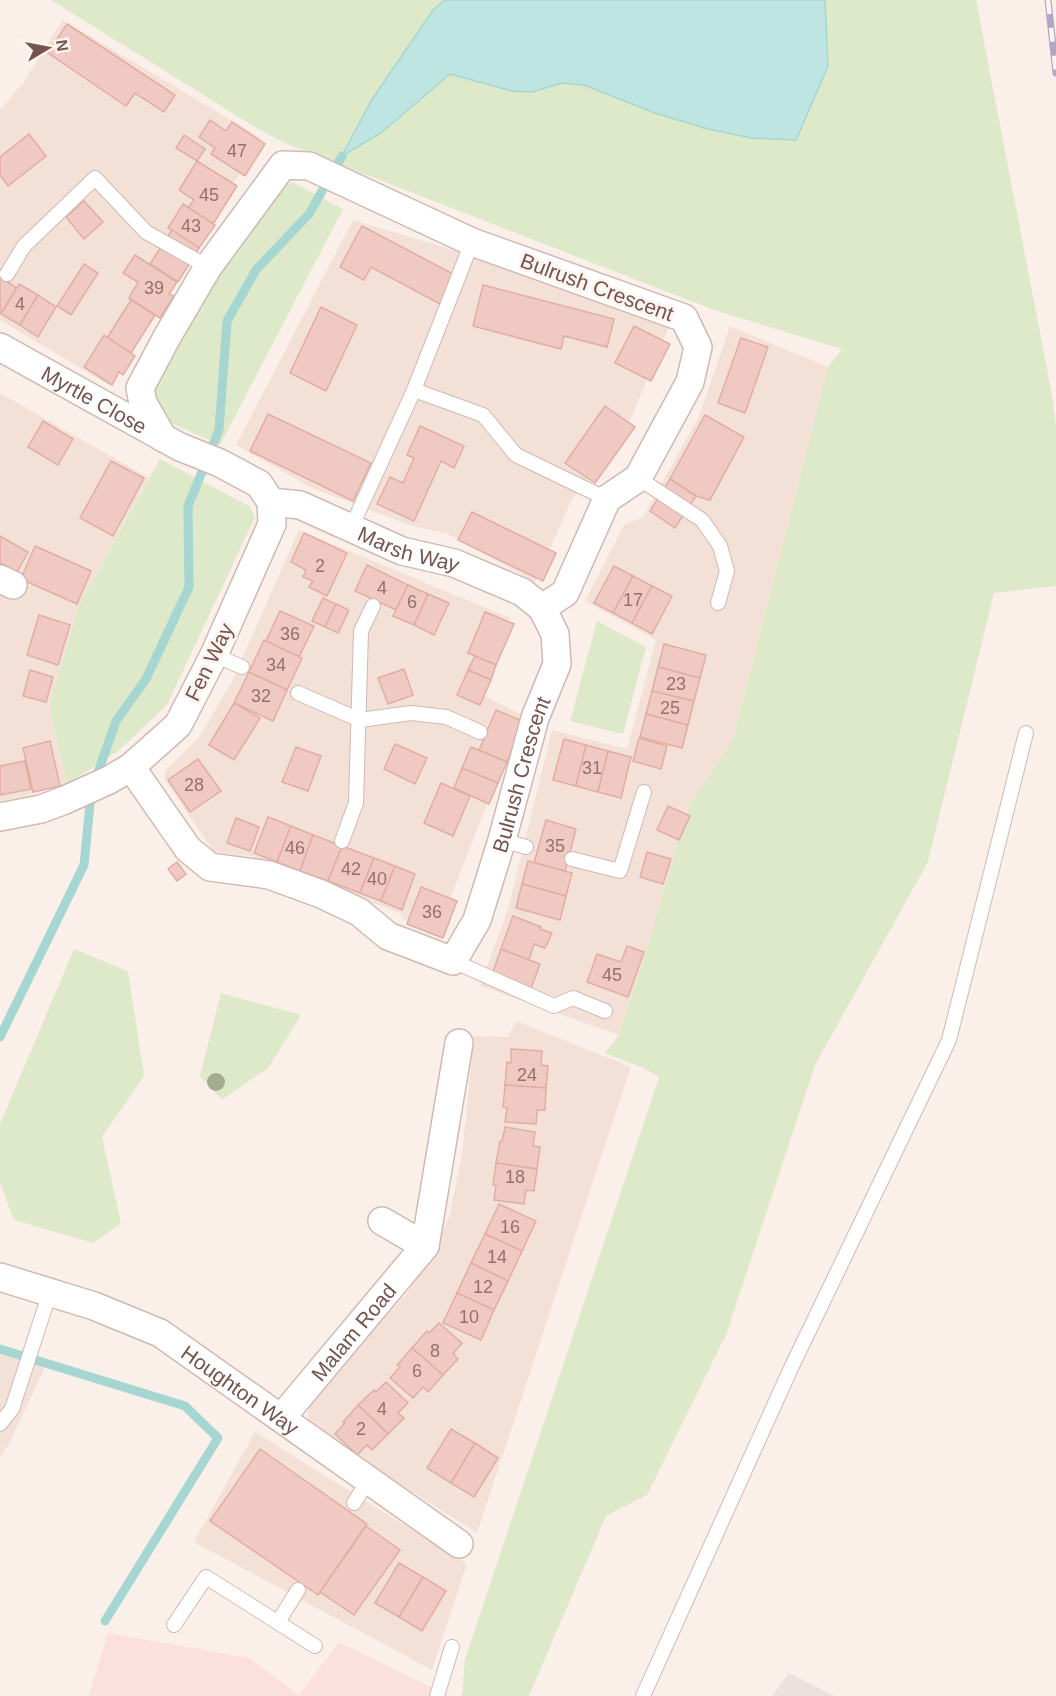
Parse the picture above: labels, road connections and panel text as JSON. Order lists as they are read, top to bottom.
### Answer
{
  "streets": {
    "street": [
      "Bulrush Crescent",
      "Myrtle Close",
      "Marsh Way",
      "Fen Way",
      "Malam Road",
      "Houghton Way"
    ]
  },
  "crossings": [
    ["Bulrush Crescent", "Marsh Way"],
    ["Myrtle Close", "Marsh Way"],
    ["Myrtle Close", "Fen Way"],
    ["Marsh Way", "Fen Way"],
    ["Malam Road", "Houghton Way"]
  ],
  "house_numbers": [
    "47",
    "45",
    "43",
    "39",
    "4",
    "2",
    "4",
    "17",
    "6",
    "36",
    "34",
    "23",
    "32",
    "25",
    "31",
    "28",
    "35",
    "46",
    "42",
    "40",
    "36",
    "45",
    "24",
    "18",
    "16",
    "14",
    "12",
    "10",
    "8",
    "6",
    "4",
    "2"
  ],
  "north": "right"
}
